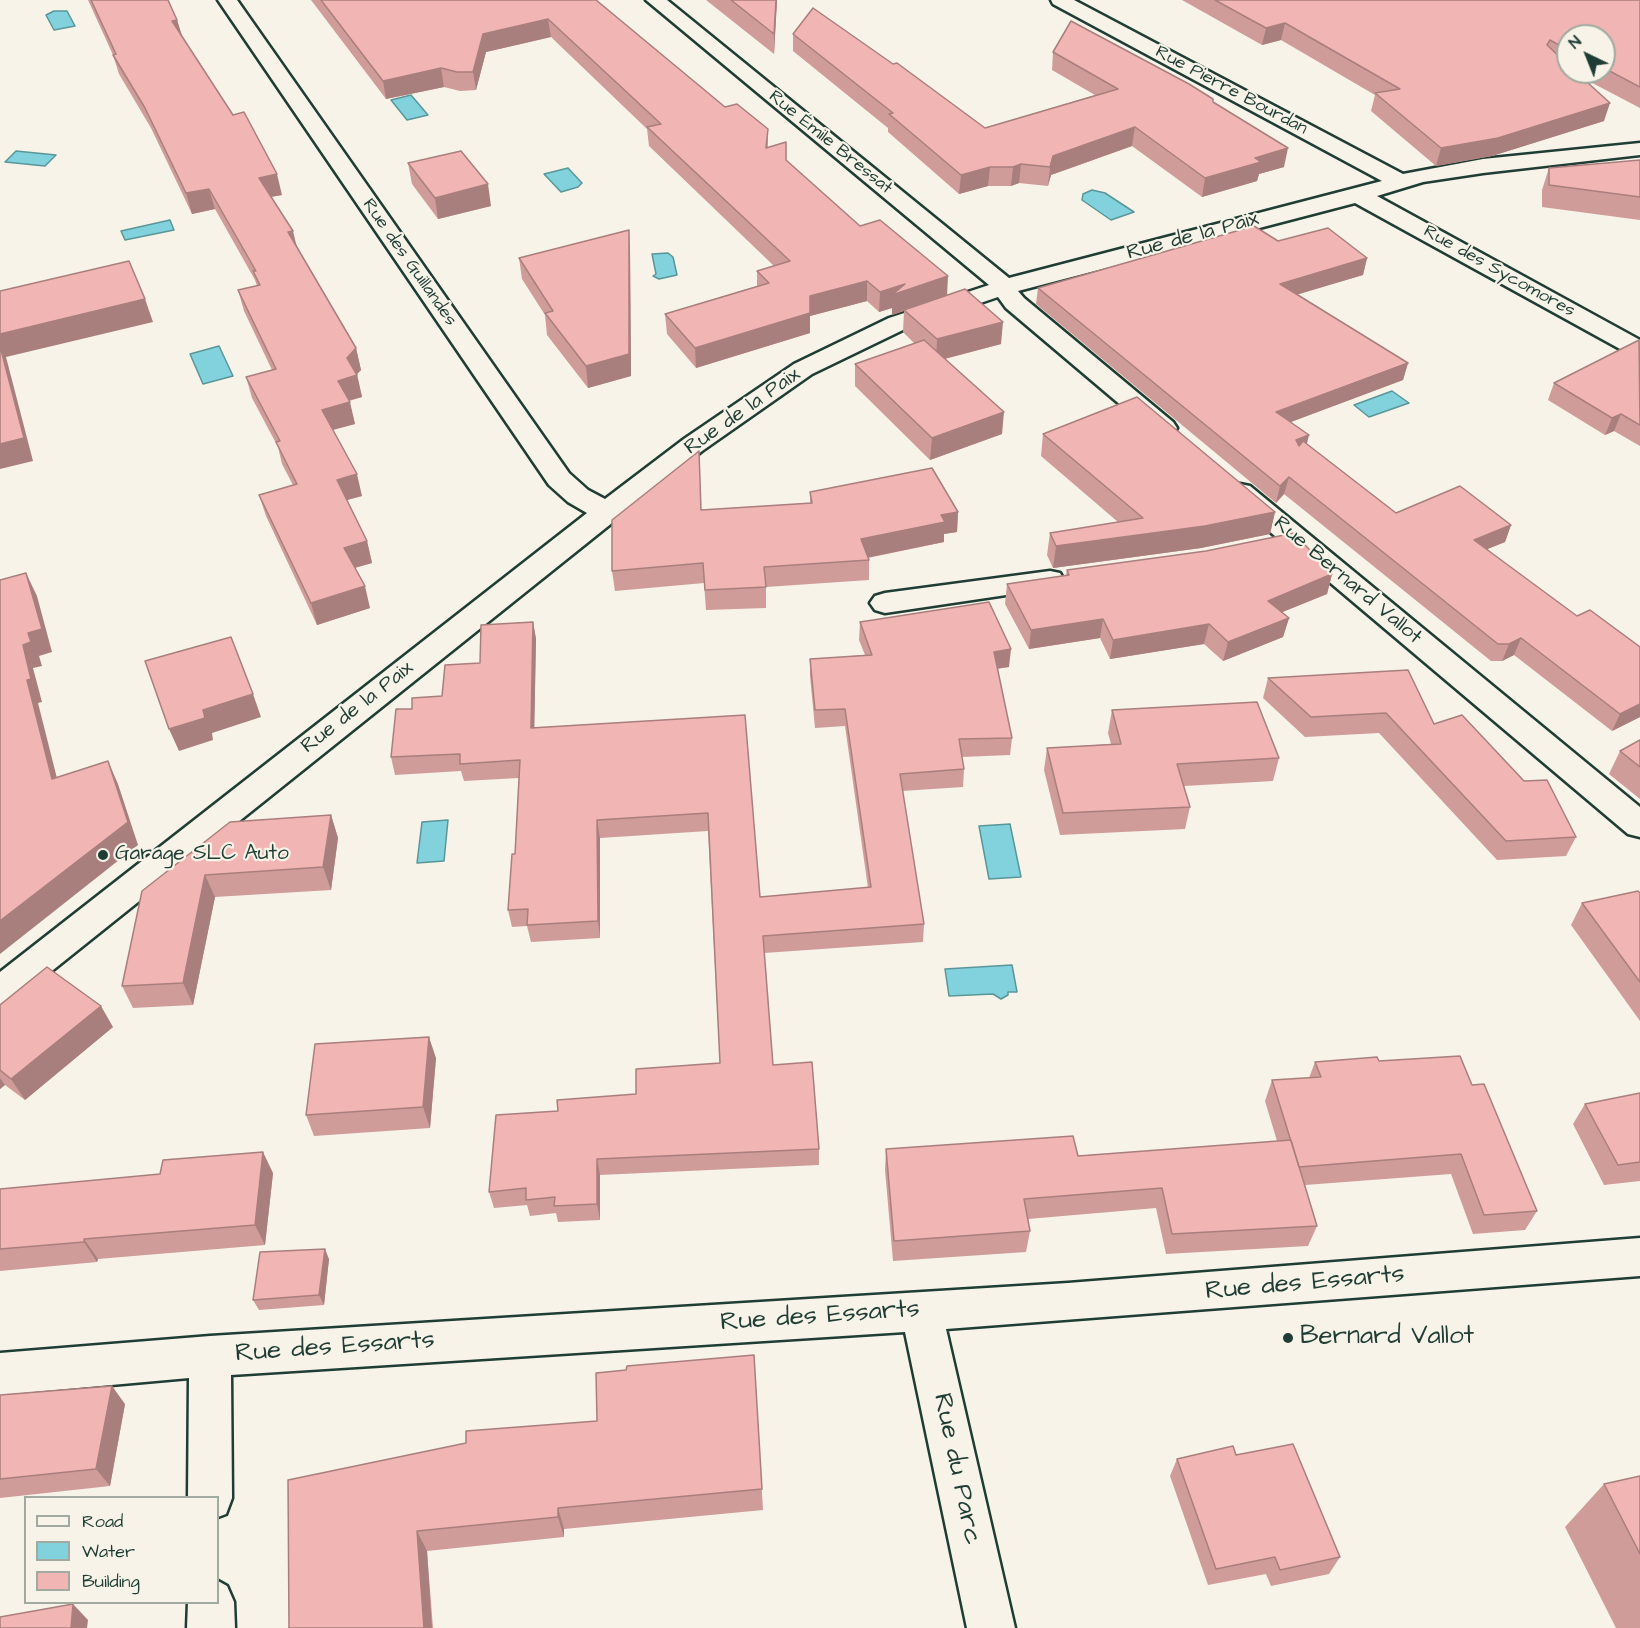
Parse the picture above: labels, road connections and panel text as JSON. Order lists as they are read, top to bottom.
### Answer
{
  "streets": {
    "street": [
      "Rue Pierre Bourdan",
      "Rue Émile Bressat",
      "Rue de la Paix",
      "Rue des Guillandes",
      "Rue des Sycomores",
      "Rue Bernard Vallot",
      "Rue des Essarts",
      "Rue du Parc"
    ]
  },
  "crossings": [
    ["Rue Pierre Bourdan", "Rue de la Paix"],
    ["Rue Émile Bressat", "Rue de la Paix"],
    ["Rue de la Paix", "Rue des Guillandes"],
    ["Rue de la Paix", "Rue des Sycomores"],
    ["Rue des Essarts", "Rue du Parc"]
  ],
  "places": ["Garage SLC Auto", "Bernard Vallot"],
  "legend": ["Road", "Water", "Building"],
  "north": "top left"
}
